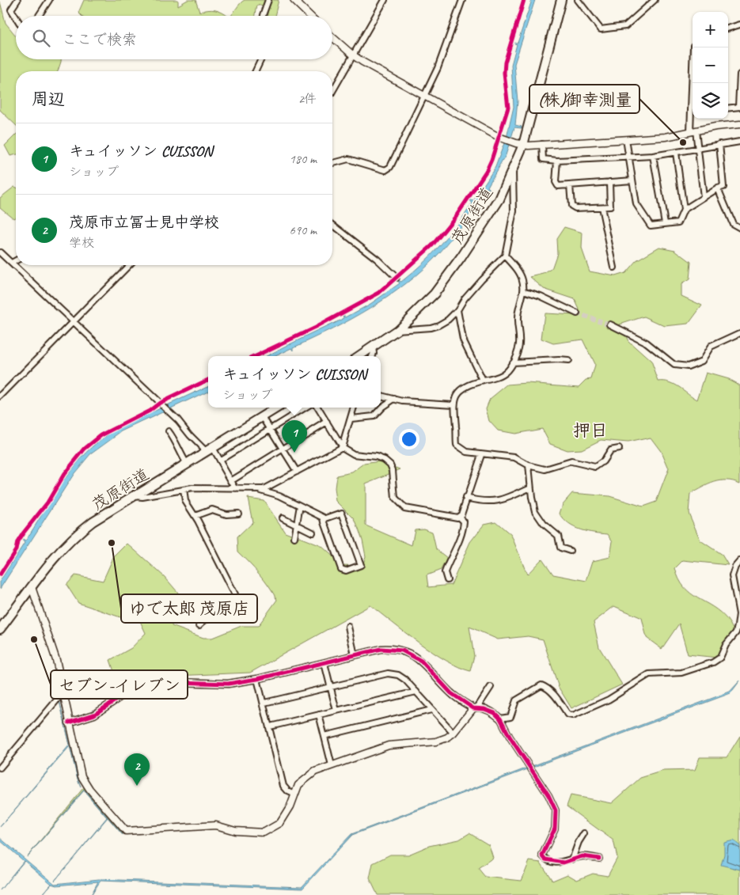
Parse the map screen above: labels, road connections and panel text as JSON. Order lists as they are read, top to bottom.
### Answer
{
  "streets": {
    "main road": ["茂原街道"]
  },
  "districts": ["押日"],
  "places": ["(株)御幸測量", "ゆで太郎 茂原店", "セブン-イレブン"],
  "page": {
    "map_buttons": ["+", "−"],
    "search": "ここで検索",
    "heading": ["周辺", "2件"],
    "list": [
      {
        "mark": "1",
        "name": "キュイッソン CUISSON",
        "note": "ショップ",
        "value": "180 m"
      },
      {
        "mark": "2",
        "name": "茂原市立冨士見中学校",
        "note": "学校",
        "value": "690 m"
      }
    ],
    "popup": ["キュイッソン CUISSON", "ショップ"],
    "pins": ["1", "2"]
  }
}
